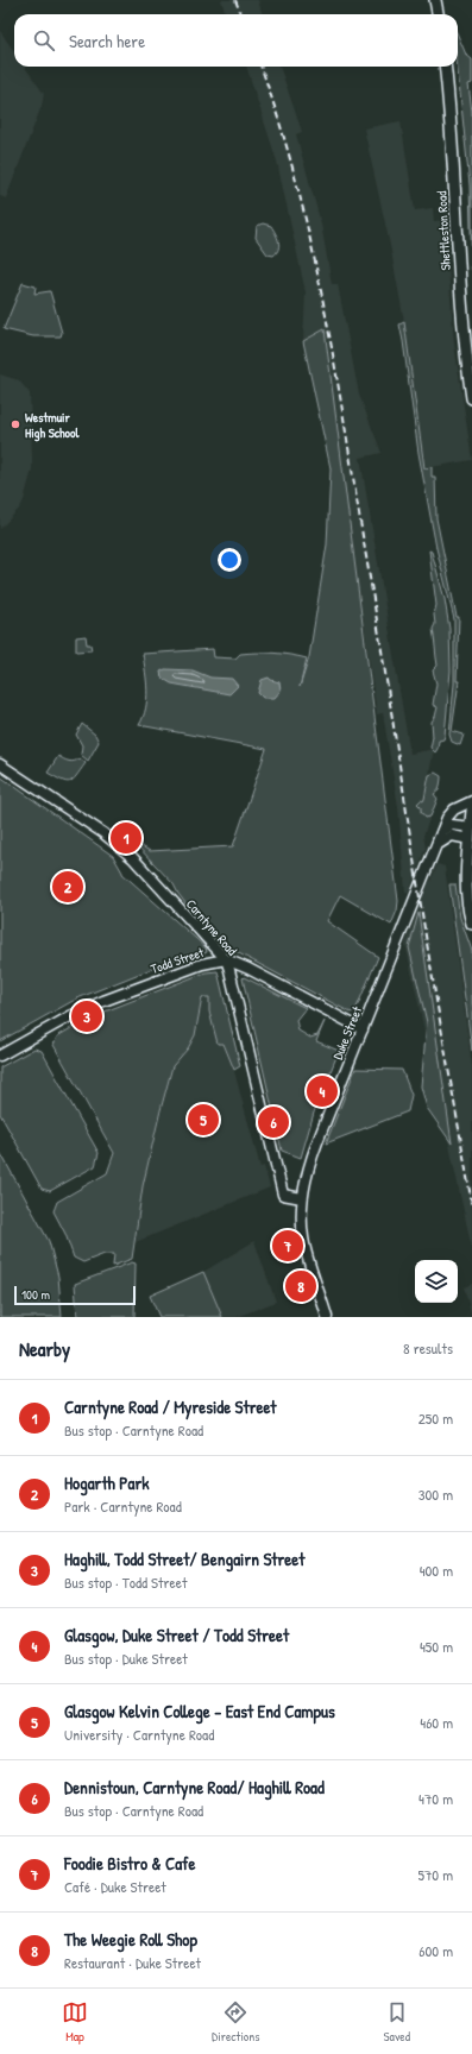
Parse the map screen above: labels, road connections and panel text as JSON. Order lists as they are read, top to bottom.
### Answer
{
  "streets": {
    "main road": ["Shettleston Road"],
    "street": ["Carntyne Road", "Todd Street", "Duke Street"]
  },
  "crossings": [
    ["Carntyne Road", "Todd Street"],
    ["Carntyne Road", "Duke Street"]
  ],
  "places": ["Westmuir High School"],
  "scale_bar": "100 m",
  "page": {
    "search": "Search here",
    "pins": [
      "1",
      "2",
      "3",
      "4",
      "5",
      "6",
      "7",
      "8"
    ],
    "scale": "100 m",
    "heading": ["Nearby", "8 results"],
    "list": [
      {
        "mark": "1",
        "name": "Carntyne Road / Myreside Street",
        "note": "Bus stop · Carntyne Road",
        "value": "250 m"
      },
      {
        "mark": "2",
        "name": "Hogarth Park",
        "note": "Park · Carntyne Road",
        "value": "300 m"
      },
      {
        "mark": "3",
        "name": "Haghill, Todd Street/ Bengairn Street",
        "note": "Bus stop · Todd Street",
        "value": "400 m"
      },
      {
        "mark": "4",
        "name": "Glasgow, Duke Street / Todd Street",
        "note": "Bus stop · Duke Street",
        "value": "450 m"
      },
      {
        "mark": "5",
        "name": "Glasgow Kelvin College - East End Campus",
        "note": "University · Carntyne Road",
        "value": "460 m"
      },
      {
        "mark": "6",
        "name": "Dennistoun, Carntyne Road/ Haghill Road",
        "note": "Bus stop · Carntyne Road",
        "value": "470 m"
      },
      {
        "mark": "7",
        "name": "Foodie Bistro & Cafe",
        "note": "Café · Duke Street",
        "value": "570 m"
      },
      {
        "mark": "8",
        "name": "The Weegie Roll Shop",
        "note": "Restaurant · Duke Street",
        "value": "600 m"
      }
    ],
    "nav": ["Map", "Directions", "Saved"]
  }
}
